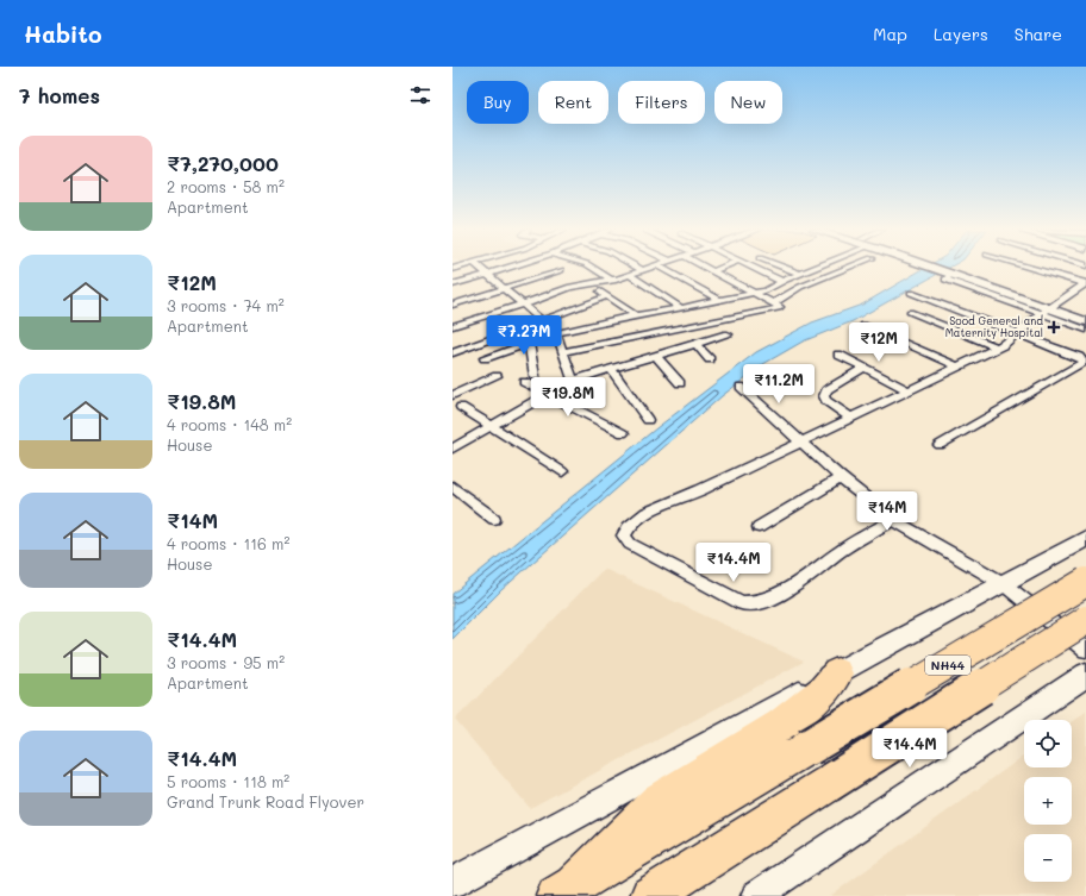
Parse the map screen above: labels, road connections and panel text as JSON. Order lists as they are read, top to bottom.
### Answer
{
  "streets": {
    "highway": ["NH44"]
  },
  "places": {
    "health": ["Sood General and Maternity Hospital"]
  },
  "page": {
    "header": "Habito",
    "nav": ["Map", "Layers", "Share"],
    "heading": "7 homes",
    "chip": [
      "Buy",
      "Rent",
      "Filters",
      "New"
    ],
    "list": [
      {
        "name": "₹7,270,000",
        "note": "2 rooms · 58 m² · Apartment"
      },
      {
        "name": "₹12M",
        "note": "3 rooms · 74 m² · Apartment"
      },
      {
        "name": "₹19.8M",
        "note": "4 rooms · 148 m² · House"
      },
      {
        "name": "₹14M",
        "note": "4 rooms · 116 m² · House"
      },
      {
        "name": "₹14.4M",
        "note": "3 rooms · 95 m² · Apartment"
      },
      {
        "name": "₹14.4M",
        "note": "5 rooms · 118 m² · Grand Trunk Road Flyover"
      }
    ],
    "price": [
      "₹7.27M",
      "₹12M",
      "₹11.2M",
      "₹19.8M",
      "₹14M",
      "₹14.4M",
      "₹14.4M"
    ],
    "map_buttons": ["+", "−"]
  }
}
